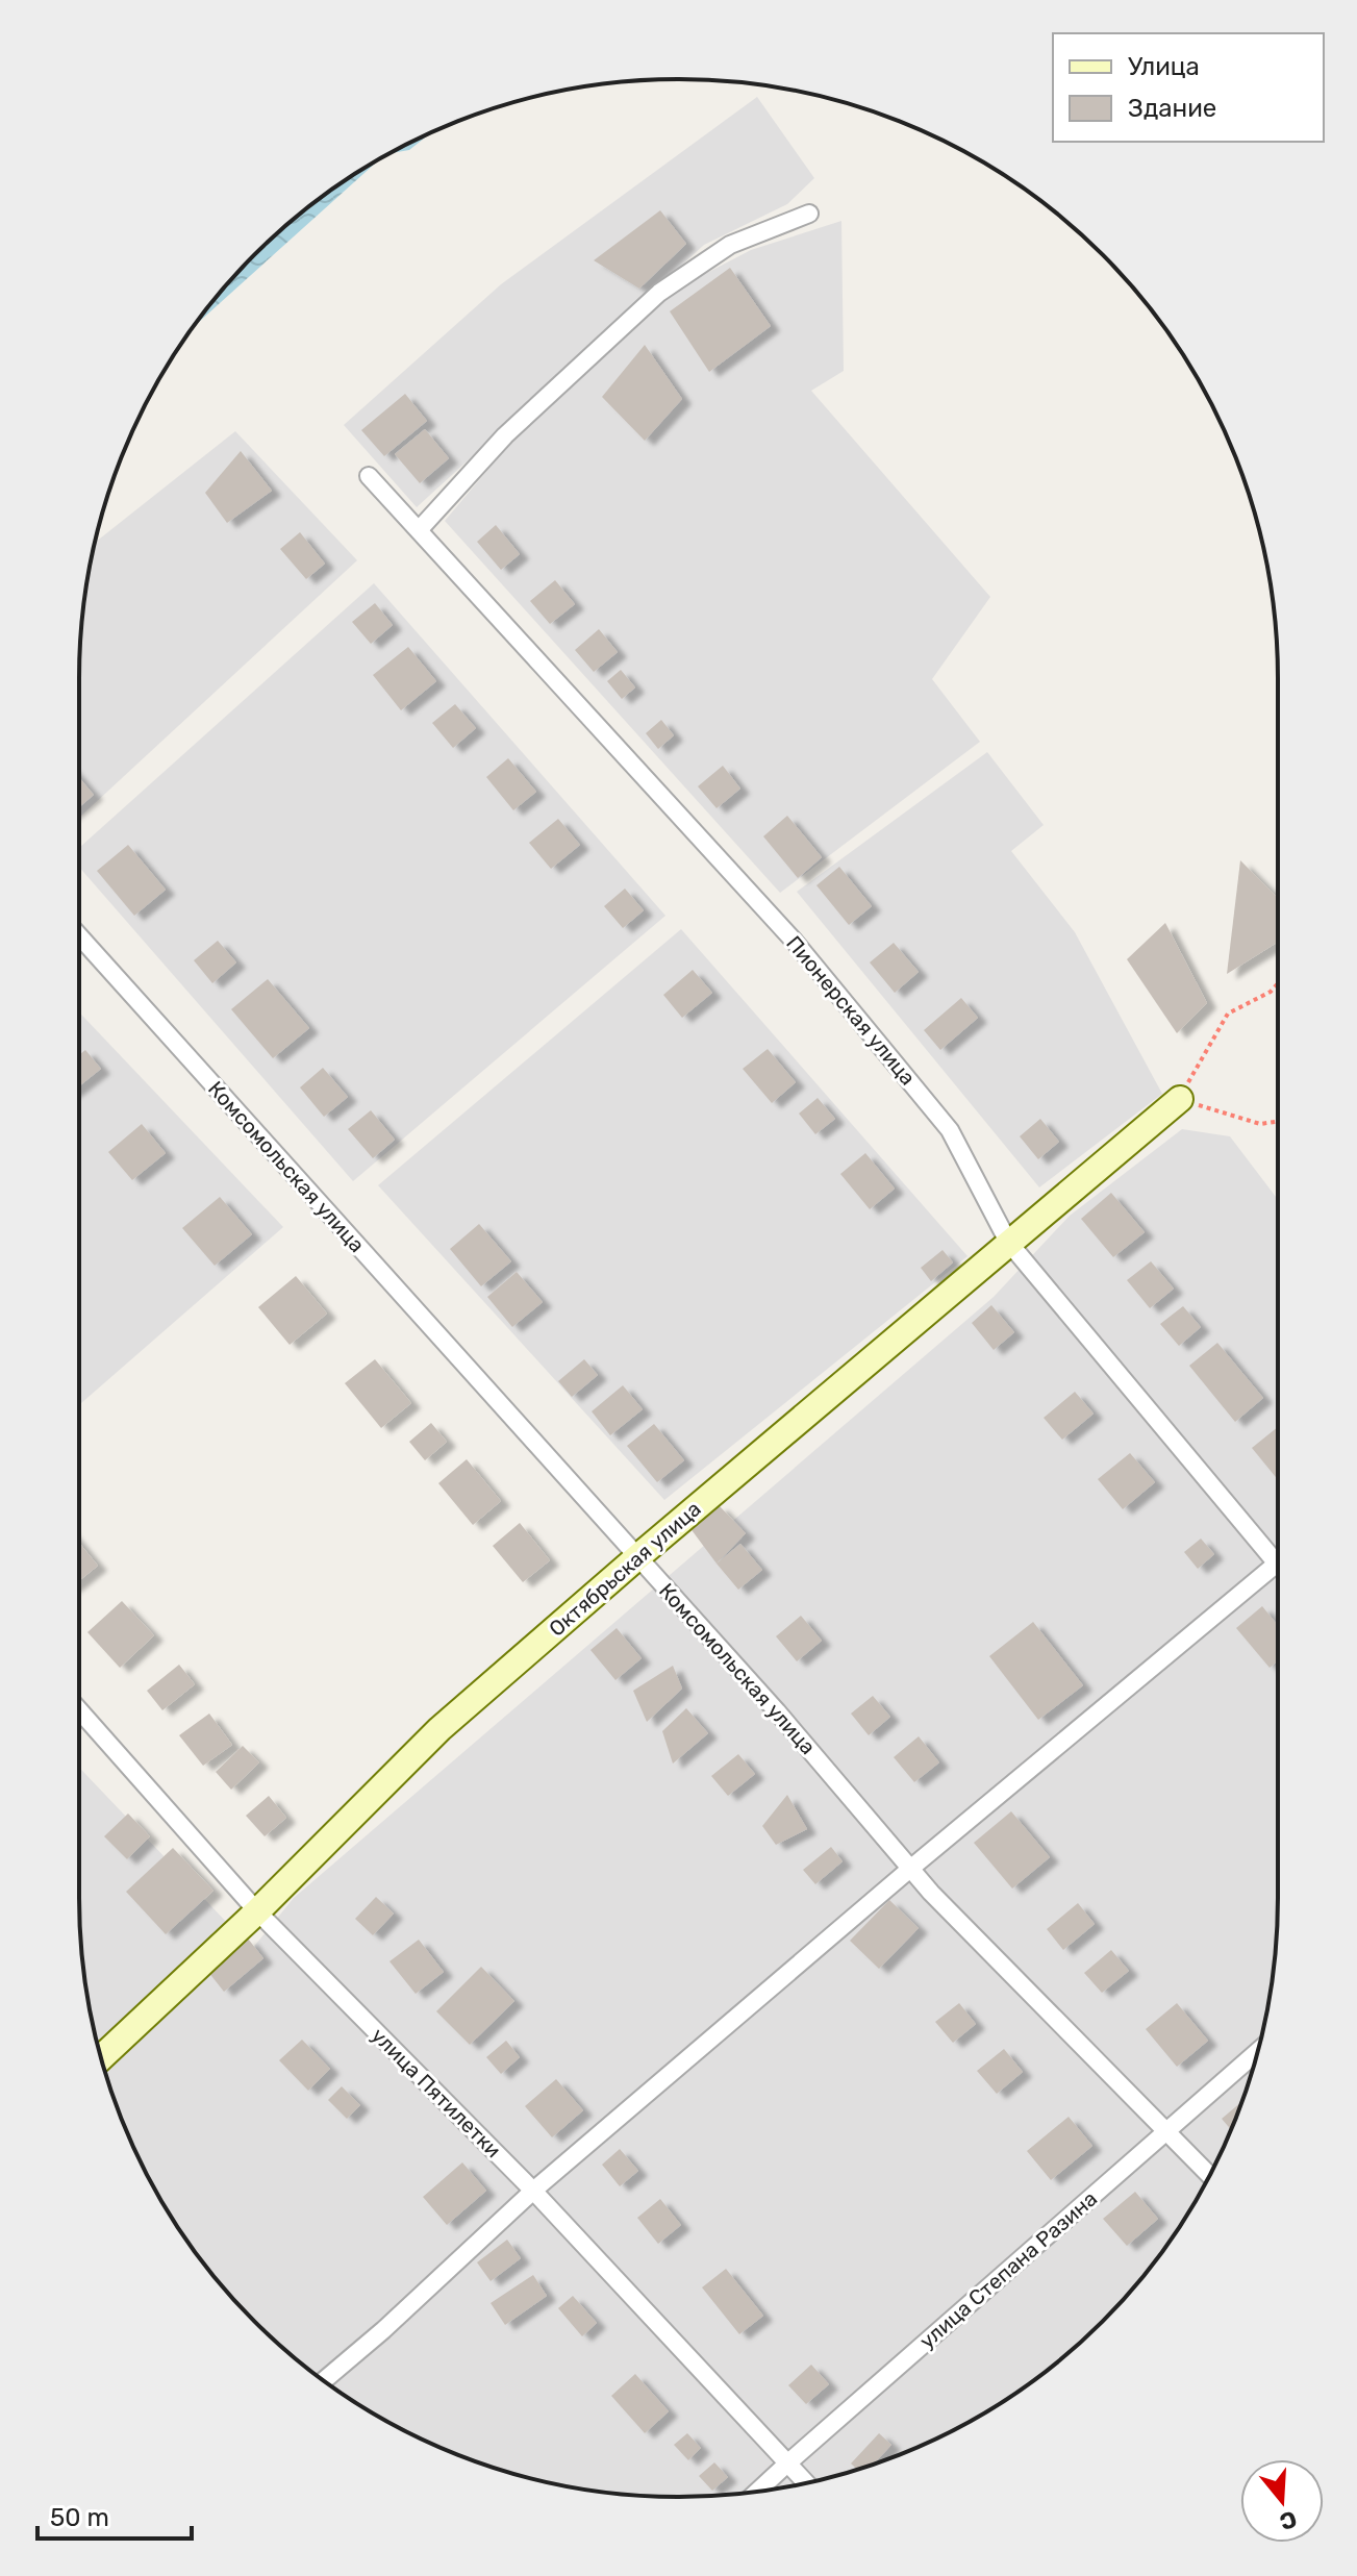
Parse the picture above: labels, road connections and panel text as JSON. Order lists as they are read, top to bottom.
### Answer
{
  "streets": {
    "street": [
      "Пионерская улица",
      "Комсомольская улица",
      "Октябрьская улица",
      "улица Пятилетки",
      "улица Степана Разина"
    ]
  },
  "crossings": [
    ["Пионерская улица", "Октябрьская улица"],
    ["Комсомольская улица", "Октябрьская улица"],
    ["Комсомольская улица", "улица Степана Разина"],
    ["Октябрьская улица", "улица Пятилетки"],
    ["улица Пятилетки", "улица Степана Разина"]
  ],
  "legend": ["Улица", "Здание"],
  "scale_bar": "50 m",
  "north": "bottom"
}
